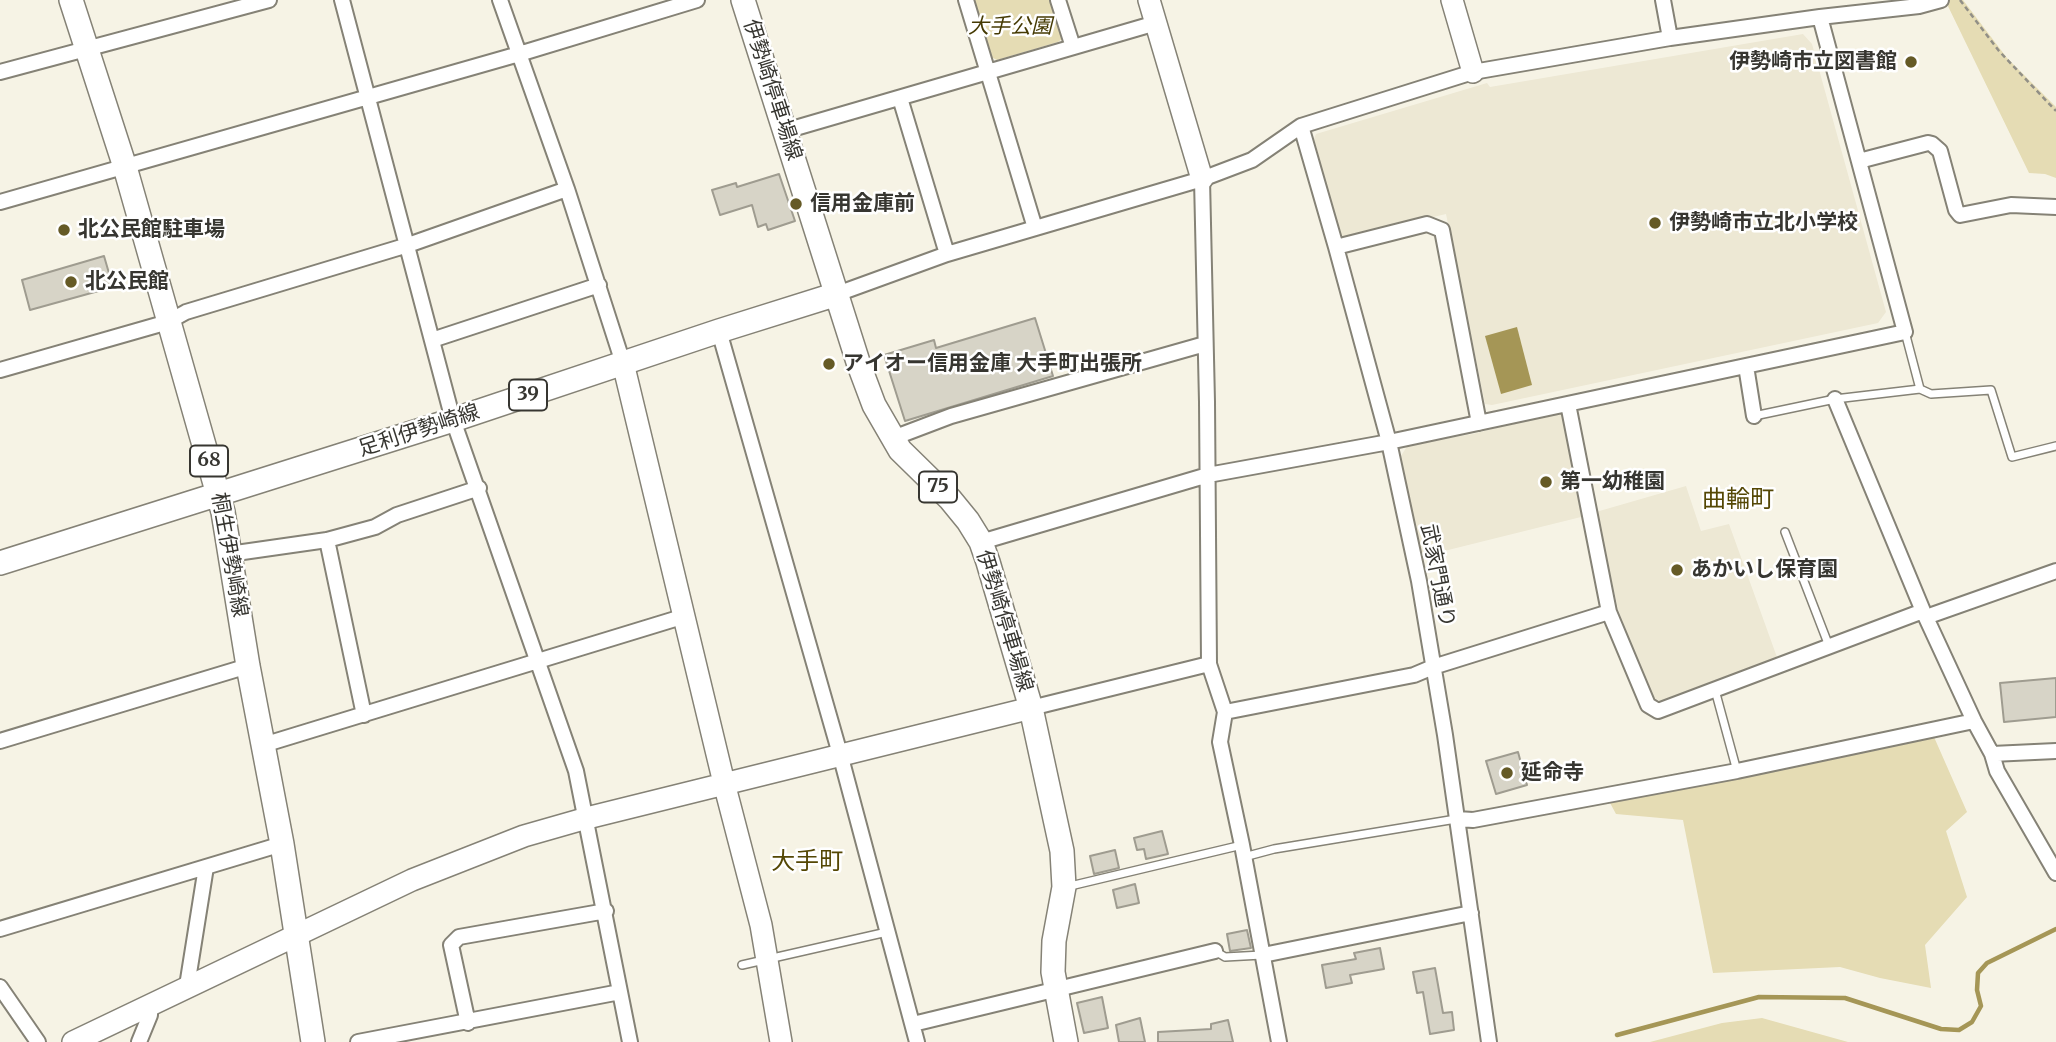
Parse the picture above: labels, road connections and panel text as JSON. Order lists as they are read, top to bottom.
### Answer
{
  "streets": {
    "main road": [
      "伊勢崎停車場線",
      "39",
      "足利伊勢崎線",
      "68",
      "75",
      "桐生伊勢崎線"
    ],
    "street": ["武家門通り"]
  },
  "crossings": [
    ["伊勢崎停車場線", "足利伊勢崎線"],
    ["足利伊勢崎線", "桐生伊勢崎線"]
  ],
  "districts": ["曲輪町", "大手町"],
  "parks": ["大手公園"],
  "places": [
    "伊勢崎市立図書館",
    "信用金庫前",
    "伊勢崎市立北小学校",
    "北公民館駐車場",
    "北公民館",
    "アイオー信用金庫 大手町出張所",
    "第一幼稚園",
    "あかいし保育園",
    "延命寺"
  ]
}
